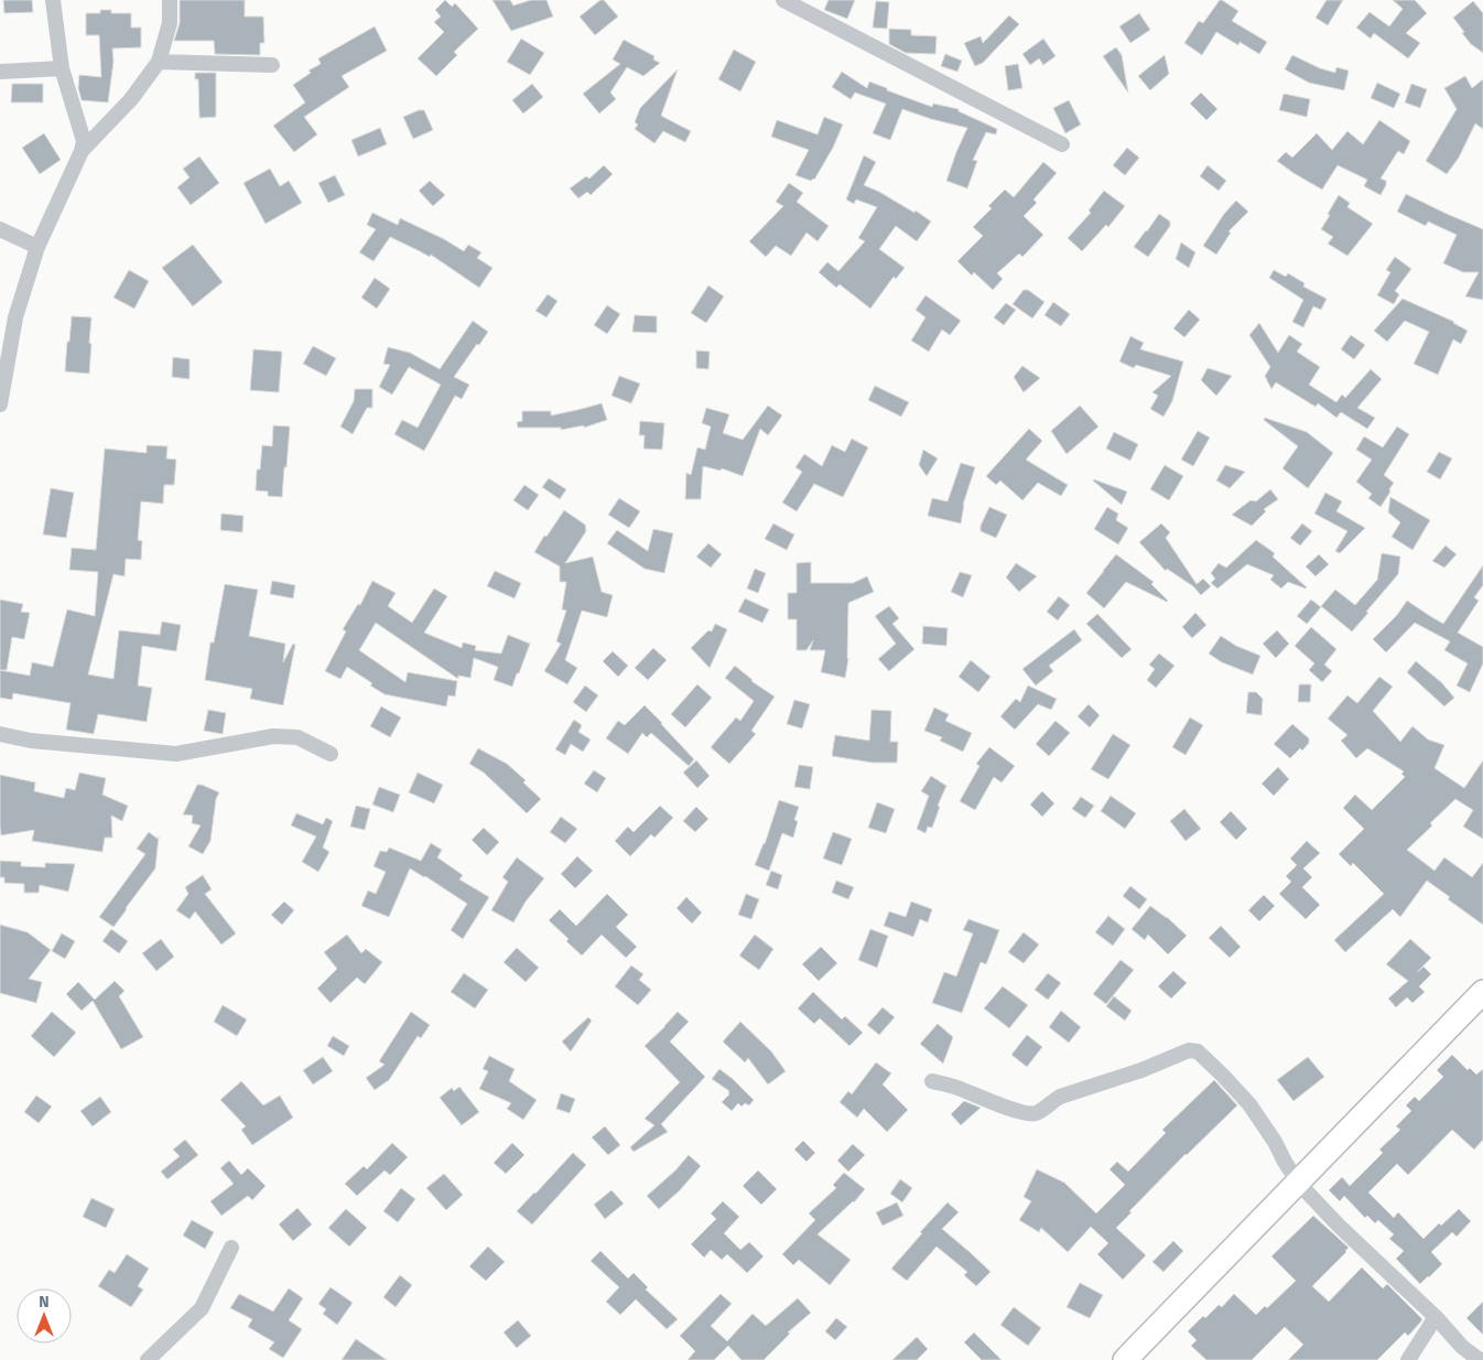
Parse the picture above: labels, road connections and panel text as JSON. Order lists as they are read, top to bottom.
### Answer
{
  "north": "top"
}
